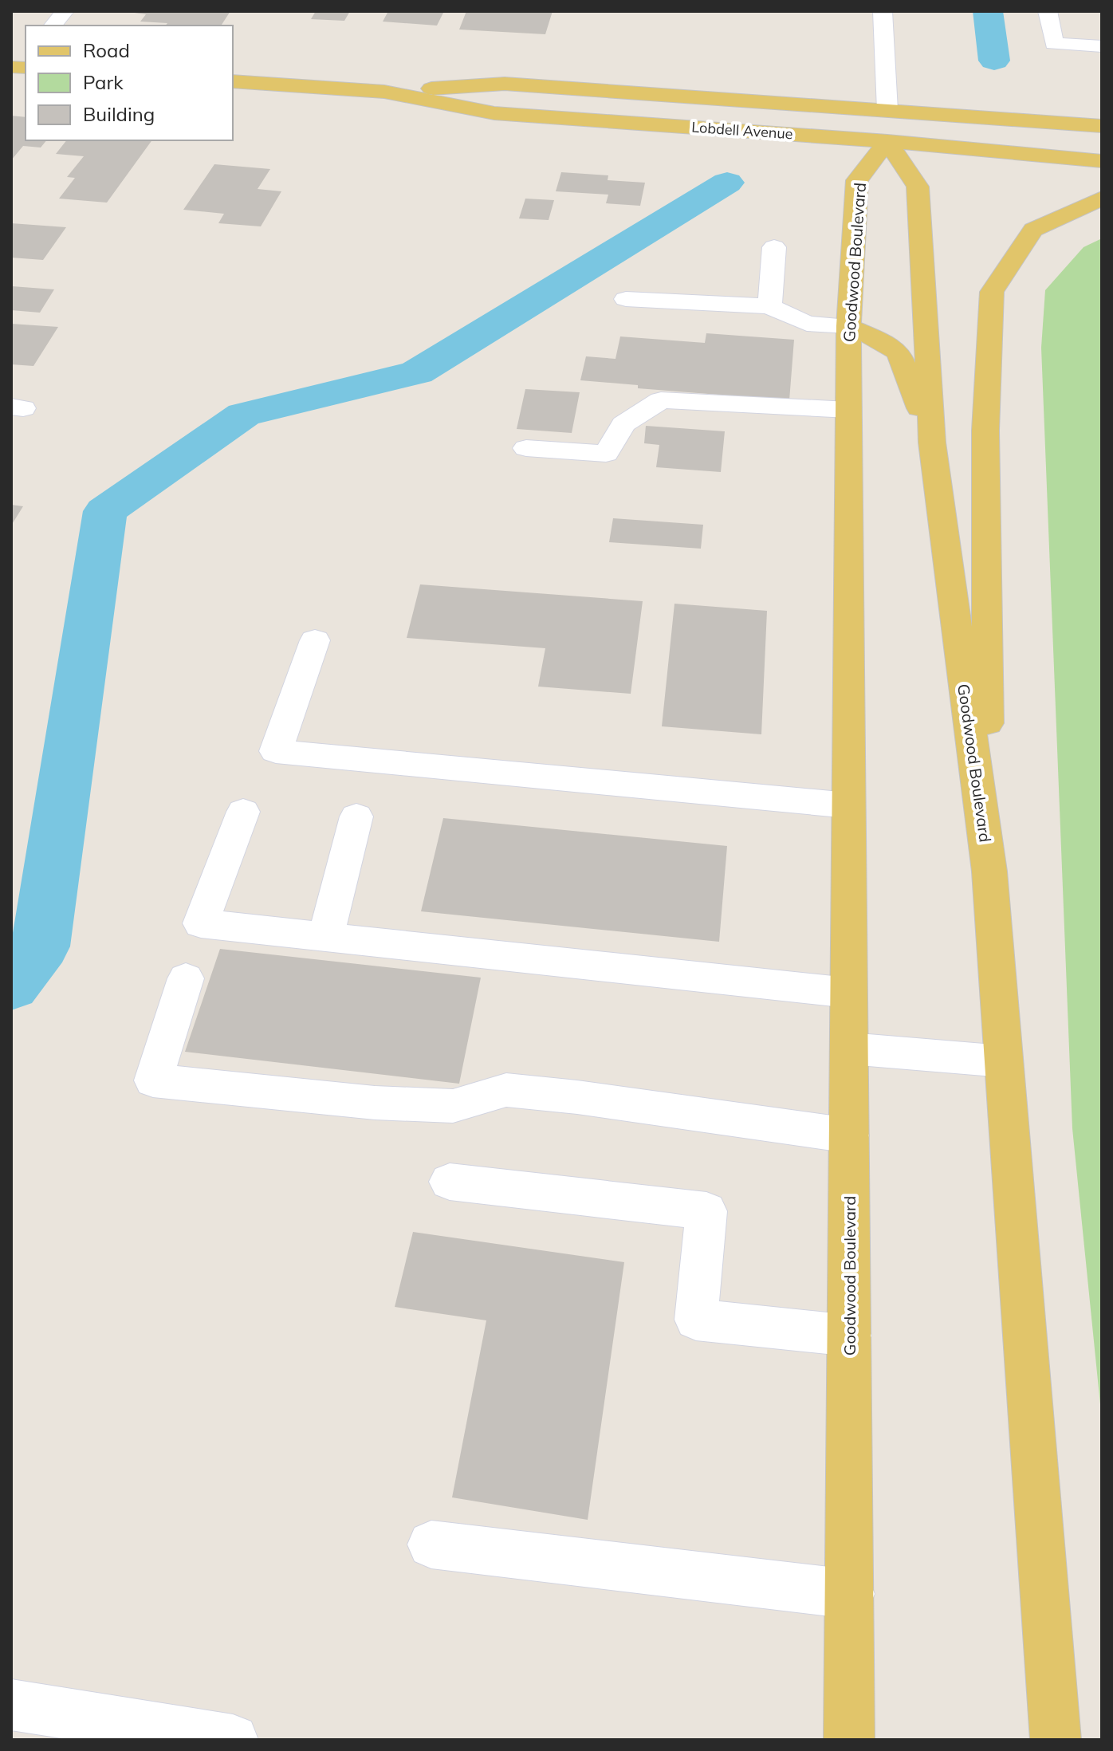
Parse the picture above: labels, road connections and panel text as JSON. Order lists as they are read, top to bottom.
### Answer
{
  "streets": {
    "main road": ["Lobdell Avenue", "Goodwood Boulevard"]
  },
  "crossings": [
    ["Lobdell Avenue", "Goodwood Boulevard"]
  ],
  "legend": ["Road", "Park", "Building"]
}
